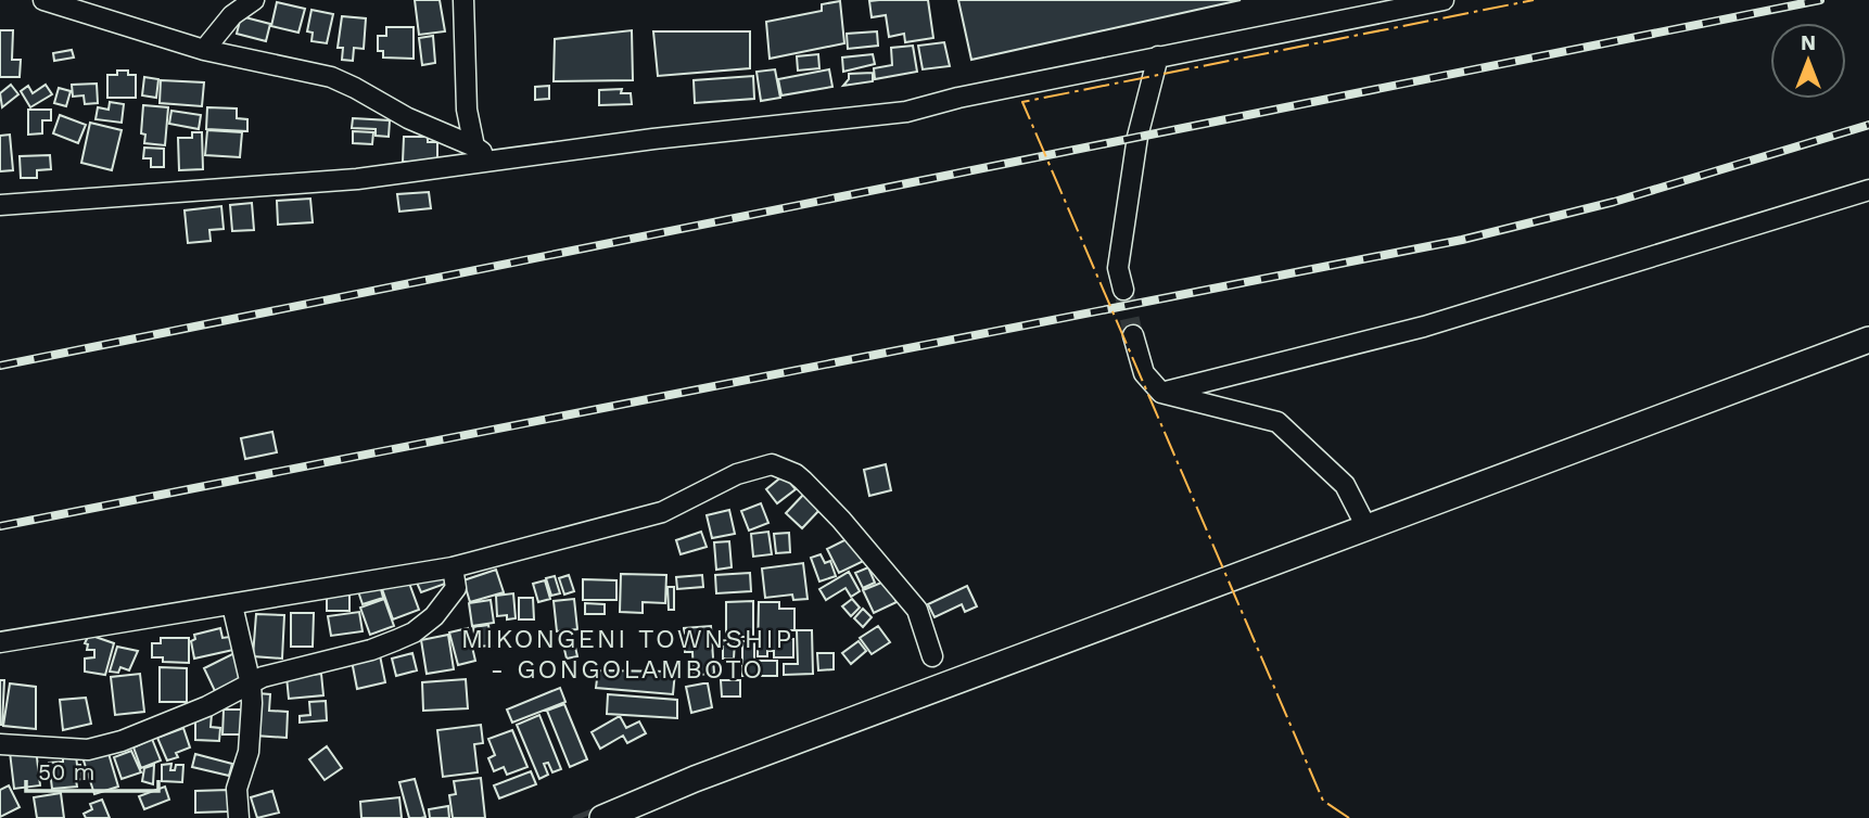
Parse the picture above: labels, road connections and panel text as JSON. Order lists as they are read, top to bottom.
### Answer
{
  "districts": ["MIKONGENI TOWNSHIP - GONGOLAMBOTO"],
  "scale_bar": "50 m",
  "north": "top"
}
